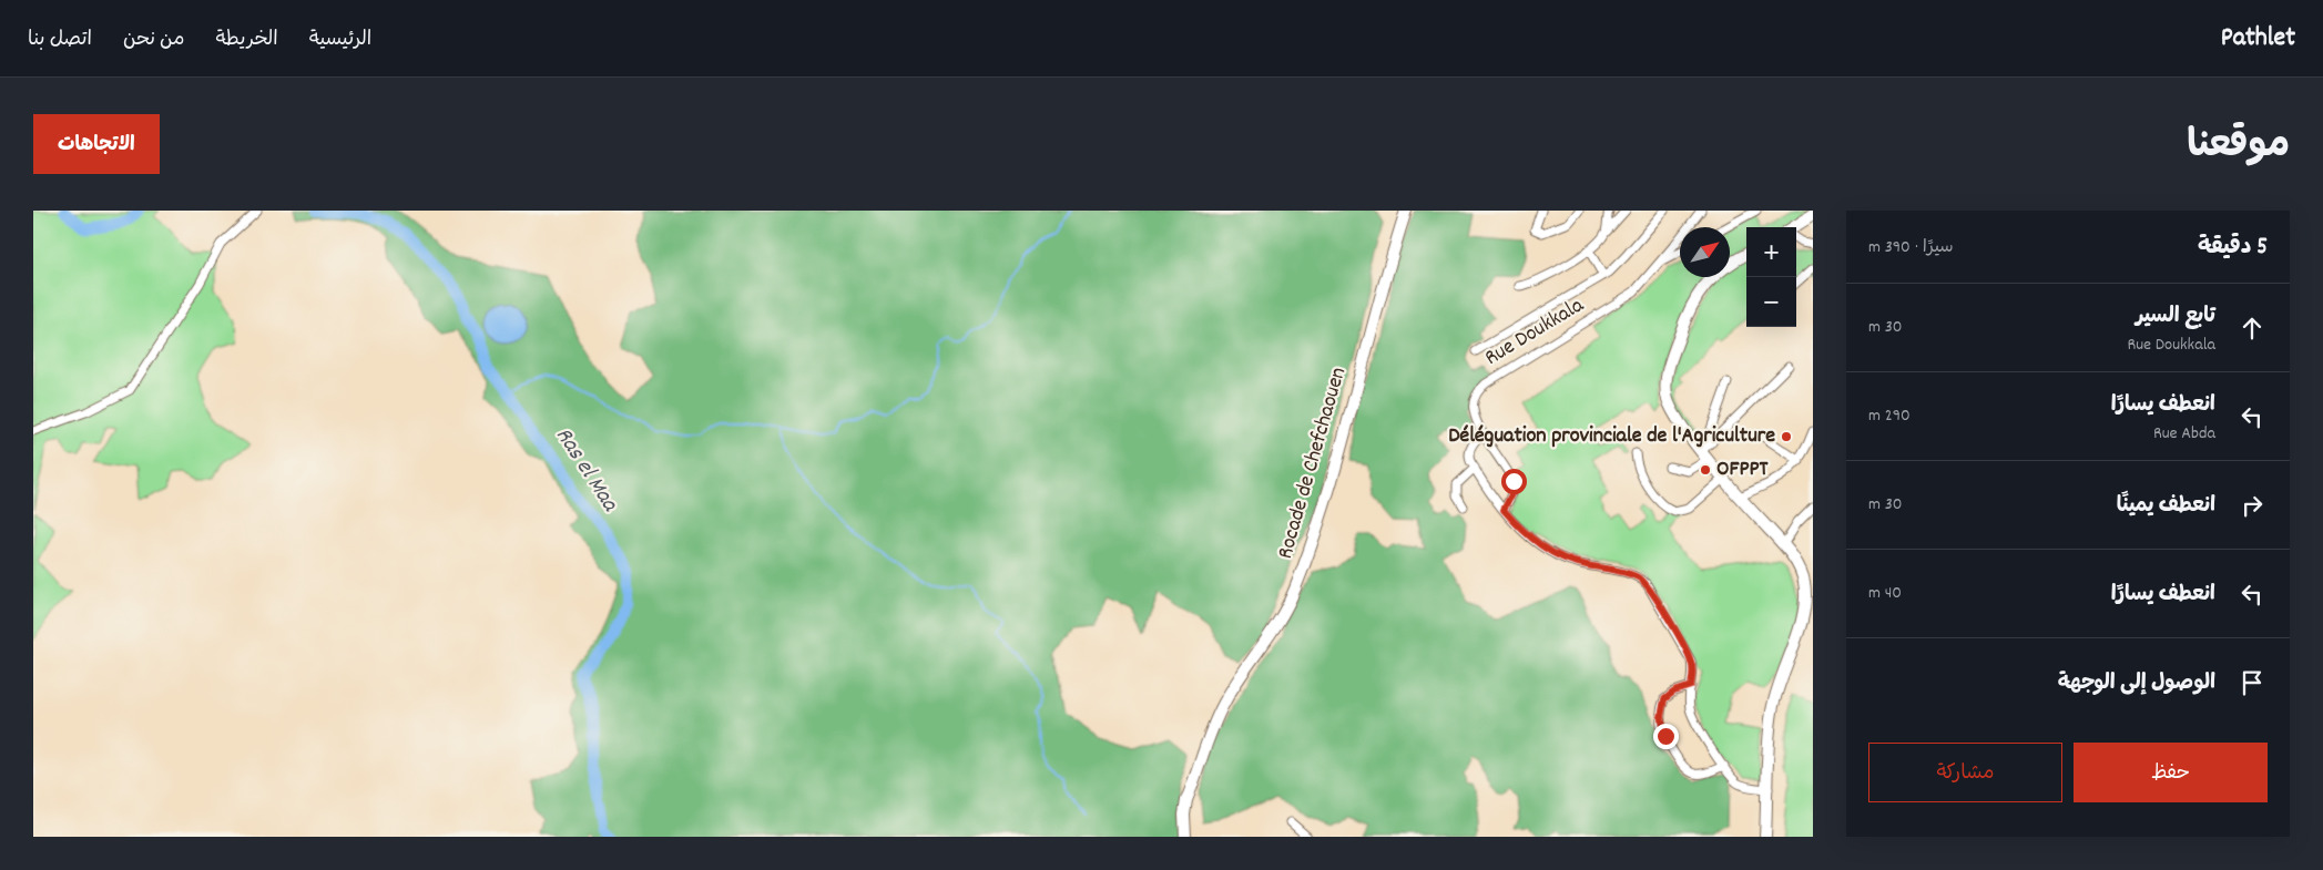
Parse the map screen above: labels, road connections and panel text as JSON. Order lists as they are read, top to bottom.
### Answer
{
  "streets": {
    "street": ["Rue Doukkala", "Rocade de Chefchaouen"]
  },
  "water": ["Ras el Maa"],
  "places": ["Déléguation provinciale de l'Agriculture", "OFPPT"],
  "north": "top right",
  "page": {
    "header": "Pathlet",
    "nav": [
      "الرئيسية",
      "الخريطة",
      "من نحن",
      "اتصل بنا"
    ],
    "title": "موقعنا",
    "buttons": [
      "الاتجاهات",
      ["حفظ", "مشاركة"]
    ],
    "heading": ["5 دقيقة", "سيرًا · 390 m"],
    "map_buttons": ["+", "−"],
    "list": [
      ["تابع السير", "Rue Doukkala", "30 m"],
      ["انعطف يسارًا", "Rue Abda", "290 m"],
      ["انعطف يمينًا", "30 m"],
      ["انعطف يسارًا", "40 m"],
      "الوصول إلى الوجهة"
    ]
  }
}
